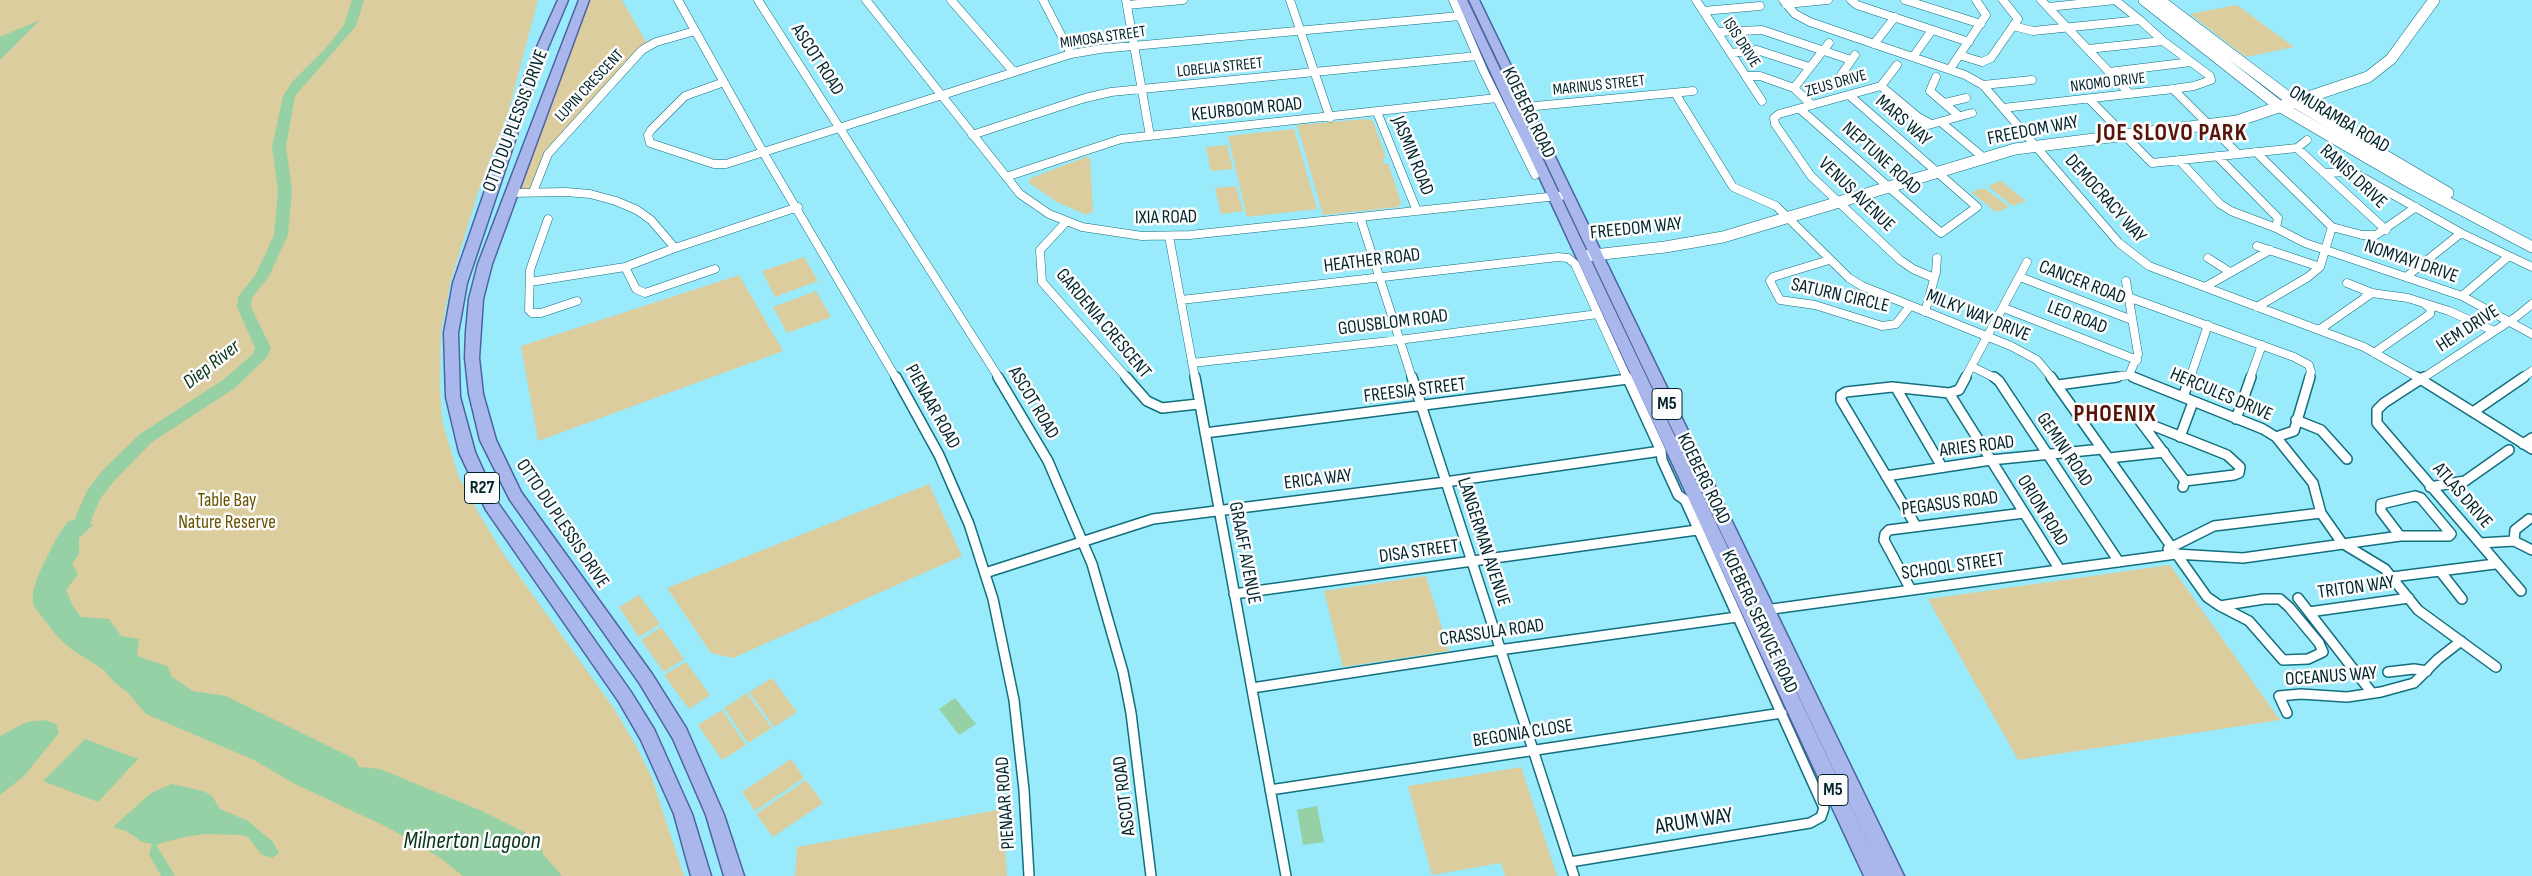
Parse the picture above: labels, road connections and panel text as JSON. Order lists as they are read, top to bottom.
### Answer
{
  "streets": {
    "main road": [
      "KOEBERG ROAD",
      "OTTO DU PLESSIS DRIVE",
      "M5",
      "R27"
    ],
    "street": [
      "MIMOSA STREET",
      "ISIS DRIVE",
      "ASCOT ROAD",
      "LOBELIA STREET",
      "NKOMO DRIVE",
      "ZEUS DRIVE",
      "LUPIN CRESCENT",
      "MARINUS STREET",
      "KEURBOOM ROAD",
      "OMURAMBA ROAD",
      "MARS WAY",
      "FREEDOM WAY",
      "JASMIN ROAD",
      "NEPTUNE ROAD",
      "RANISI DRIVE",
      "VENUS AVENUE",
      "DEMOCRACY WAY",
      "IXIA ROAD",
      "HEATHER ROAD",
      "NOMYAYI DRIVE",
      "CANCER ROAD",
      "SATURN CIRCLE",
      "MILKY WAY DRIVE",
      "LEO ROAD",
      "GOUSBLOM ROAD",
      "GARDENIA CRESCENT",
      "HEM DRIVE",
      "FREESIA STREET",
      "HERCULES DRIVE",
      "PIENAAR ROAD",
      "ARIES ROAD",
      "GEMINI ROAD",
      "ERICA WAY",
      "ATLAS DRIVE",
      "PEGASUS ROAD",
      "ORION ROAD",
      "LANGERMAN AVENUE",
      "DISA STREET",
      "GRAAFF AVENUE",
      "SCHOOL STREET",
      "TRITON WAY",
      "KOEBERG SERVICE ROAD",
      "CRASSULA ROAD",
      "OCEANUS WAY",
      "BEGONIA CLOSE",
      "ARUM WAY"
    ]
  },
  "crossings": [
    ["MIMOSA STREET", "ASCOT ROAD"],
    ["MIMOSA STREET", "IXIA ROAD"],
    ["MIMOSA STREET", "PIENAAR ROAD"],
    ["ASCOT ROAD", "ERICA WAY"],
    ["LOBELIA STREET", "IXIA ROAD"],
    ["NKOMO DRIVE", "DEMOCRACY WAY"],
    ["ZEUS DRIVE", "MARS WAY"],
    ["ZEUS DRIVE", "NEPTUNE ROAD"],
    ["ZEUS DRIVE", "VENUS AVENUE"],
    ["LUPIN CRESCENT", "PIENAAR ROAD"],
    ["MARINUS STREET", "KOEBERG ROAD"],
    ["KEURBOOM ROAD", "JASMIN ROAD"],
    ["KEURBOOM ROAD", "IXIA ROAD"],
    ["KOEBERG ROAD", "FREEDOM WAY"],
    ["KOEBERG ROAD", "IXIA ROAD"],
    ["KOEBERG ROAD", "SCHOOL STREET"],
    ["KOEBERG ROAD", "KOEBERG SERVICE ROAD"],
    ["KOEBERG ROAD", "CRASSULA ROAD"],
    ["OMURAMBA ROAD", "FREEDOM WAY"],
    ["MARS WAY", "FREEDOM WAY"],
    ["MARS WAY", "NEPTUNE ROAD"],
    ["FREEDOM WAY", "NEPTUNE ROAD"],
    ["FREEDOM WAY", "VENUS AVENUE"],
    ["FREEDOM WAY", "DEMOCRACY WAY"],
    ["FREEDOM WAY", "MILKY WAY DRIVE"],
    ["JASMIN ROAD", "IXIA ROAD"],
    ["DEMOCRACY WAY", "HEM DRIVE"],
    ["DEMOCRACY WAY", "ATLAS DRIVE"],
    ["IXIA ROAD", "GARDENIA CRESCENT"],
    ["IXIA ROAD", "LANGERMAN AVENUE"],
    ["IXIA ROAD", "GRAAFF AVENUE"],
    ["HEATHER ROAD", "LANGERMAN AVENUE"],
    ["HEATHER ROAD", "GRAAFF AVENUE"],
    ["HEATHER ROAD", "KOEBERG SERVICE ROAD"],
    ["NOMYAYI DRIVE", "HEM DRIVE"],
    ["SATURN CIRCLE", "MILKY WAY DRIVE"],
    ["MILKY WAY DRIVE", "ARIES ROAD"],
    ["MILKY WAY DRIVE", "SCHOOL STREET"],
    ["GOUSBLOM ROAD", "LANGERMAN AVENUE"],
    ["GOUSBLOM ROAD", "GRAAFF AVENUE"],
    ["GOUSBLOM ROAD", "KOEBERG SERVICE ROAD"],
    ["GARDENIA CRESCENT", "GRAAFF AVENUE"],
    ["HEM DRIVE", "ATLAS DRIVE"],
    ["FREESIA STREET", "LANGERMAN AVENUE"],
    ["FREESIA STREET", "GRAAFF AVENUE"],
    ["FREESIA STREET", "KOEBERG SERVICE ROAD"],
    ["HERCULES DRIVE", "SCHOOL STREET"],
    ["HERCULES DRIVE", "TRITON WAY"],
    ["HERCULES DRIVE", "OCEANUS WAY"],
    ["PIENAAR ROAD", "ERICA WAY"],
    ["ARIES ROAD", "GEMINI ROAD"],
    ["ARIES ROAD", "ORION ROAD"],
    ["GEMINI ROAD", "SCHOOL STREET"],
    ["ERICA WAY", "LANGERMAN AVENUE"],
    ["ERICA WAY", "GRAAFF AVENUE"],
    ["ERICA WAY", "KOEBERG SERVICE ROAD"],
    ["PEGASUS ROAD", "ORION ROAD"],
    ["PEGASUS ROAD", "SCHOOL STREET"],
    ["ORION ROAD", "SCHOOL STREET"],
    ["LANGERMAN AVENUE", "DISA STREET"],
    ["LANGERMAN AVENUE", "CRASSULA ROAD"],
    ["LANGERMAN AVENUE", "BEGONIA CLOSE"],
    ["LANGERMAN AVENUE", "ARUM WAY"],
    ["DISA STREET", "GRAAFF AVENUE"],
    ["DISA STREET", "KOEBERG SERVICE ROAD"],
    ["GRAAFF AVENUE", "CRASSULA ROAD"],
    ["GRAAFF AVENUE", "BEGONIA CLOSE"],
    ["SCHOOL STREET", "KOEBERG SERVICE ROAD"],
    ["SCHOOL STREET", "CRASSULA ROAD"],
    ["TRITON WAY", "OCEANUS WAY"],
    ["KOEBERG SERVICE ROAD", "CRASSULA ROAD"],
    ["KOEBERG SERVICE ROAD", "BEGONIA CLOSE"],
    ["KOEBERG SERVICE ROAD", "ARUM WAY"]
  ],
  "districts": ["JOE SLOVO PARK", "PHOENIX"],
  "water": ["Diep River", "Milnerton Lagoon"],
  "parks": ["Table Bay Nature Reserve"]
}
